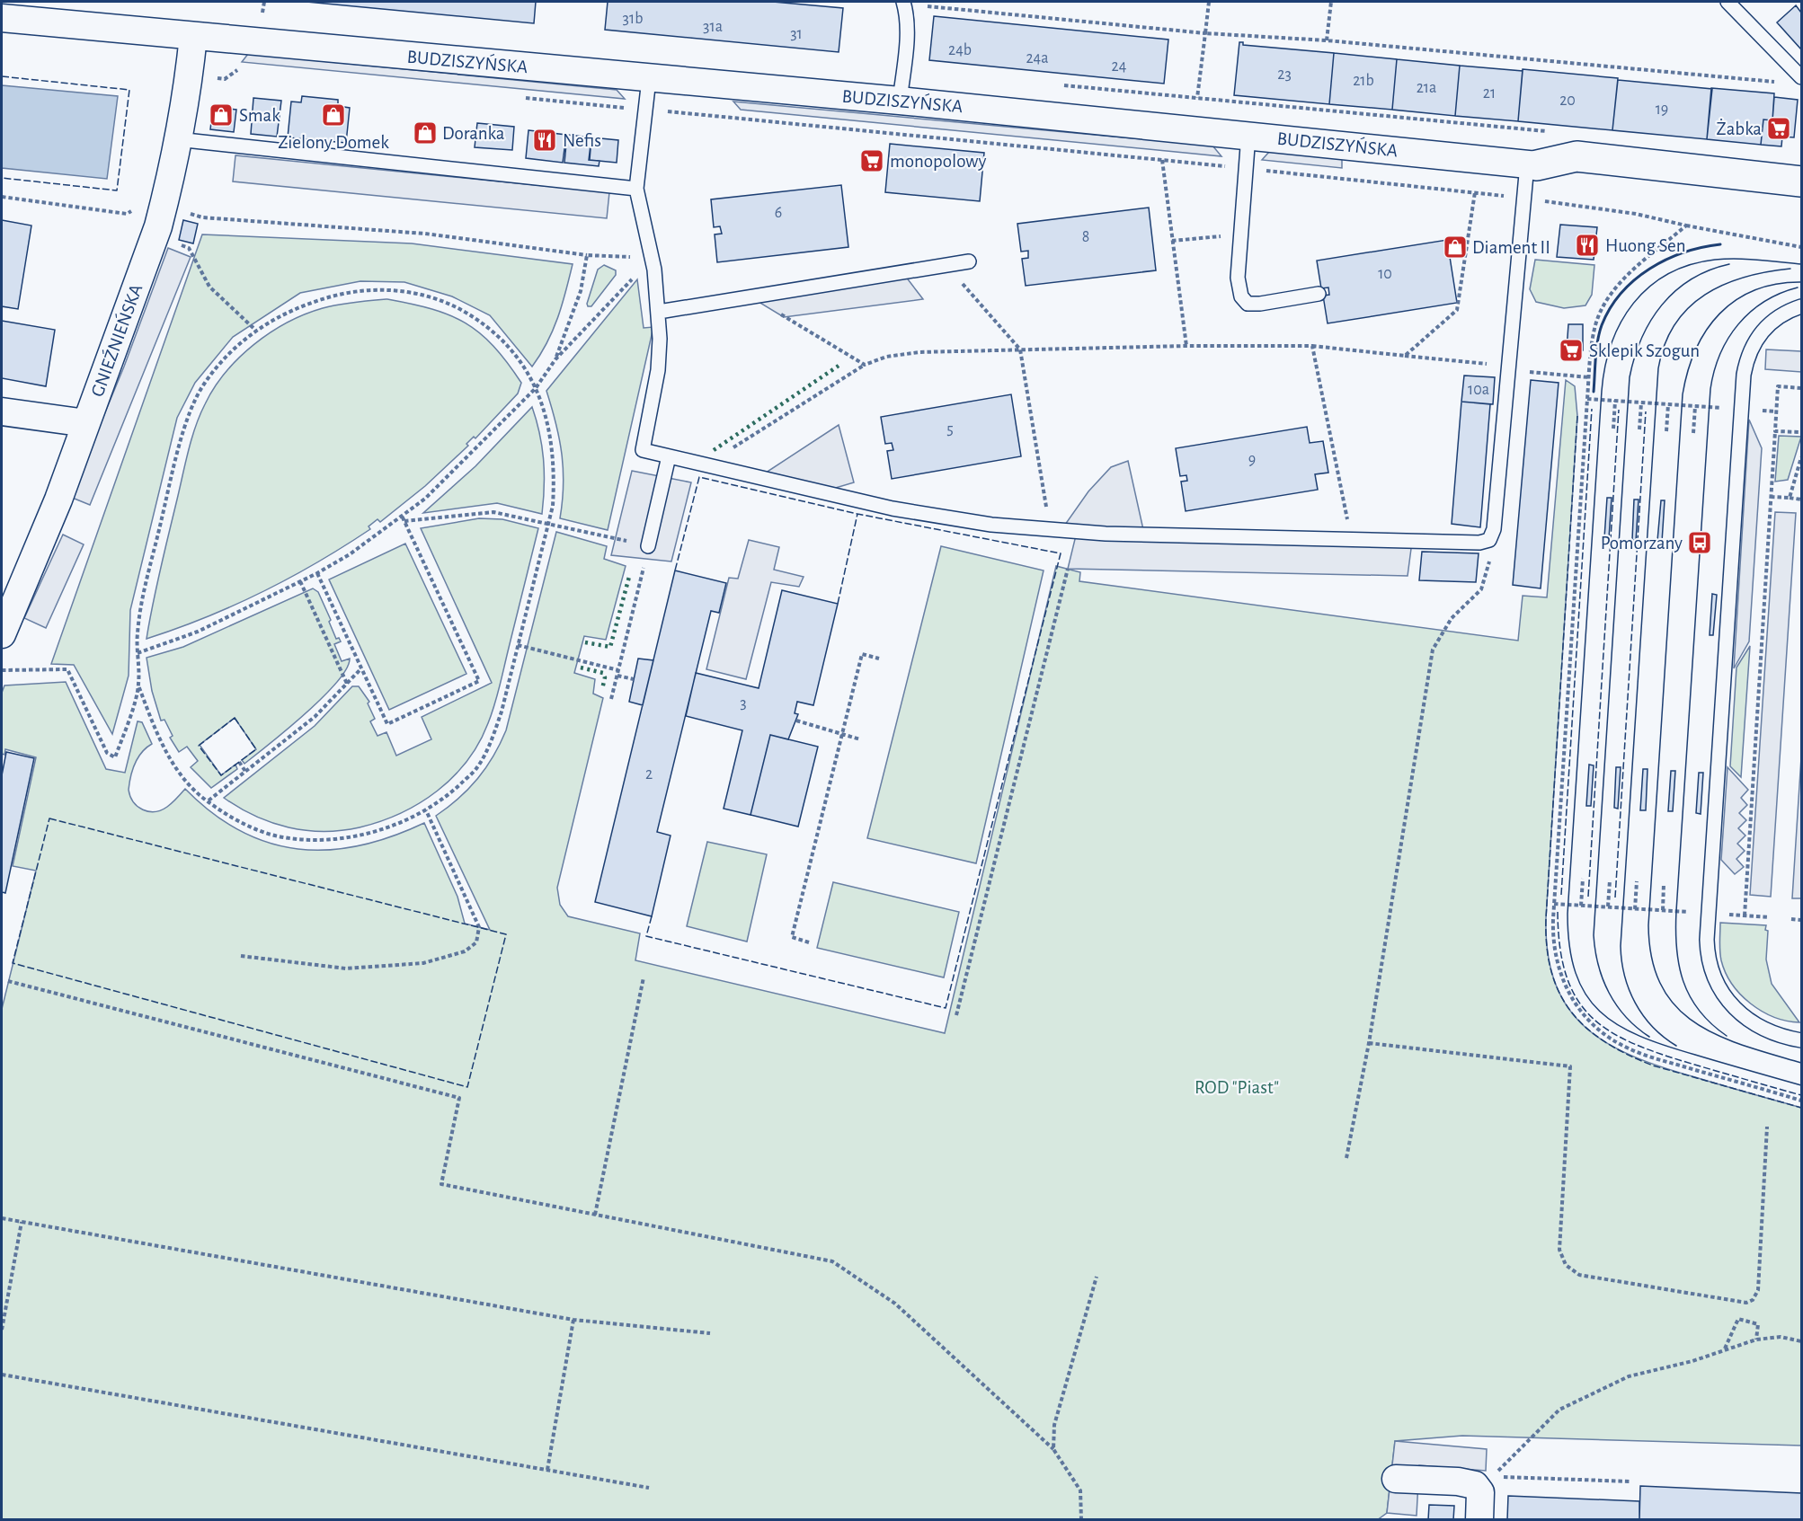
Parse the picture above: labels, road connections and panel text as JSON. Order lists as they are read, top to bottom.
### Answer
{
  "streets": {
    "street": ["BUDZISZYŃSKA", "GNIEŹNIEŃSKA"]
  },
  "crossings": [
    ["BUDZISZYŃSKA", "GNIEŹNIEŃSKA"]
  ],
  "parks": ["ROD \"Piast\""],
  "places": {
    "shop": [
      "Smak",
      "Zielony Domek",
      "Doranka",
      "Diament II"
    ],
    "supermarket": ["Żabka", "monopolowy", "Sklepik Szogun"],
    "restaurant": ["Nefis", "Huong Sen"],
    "bus stop": ["Pomorzany"]
  },
  "house_numbers": [
    "31b",
    "31a",
    "31",
    "24b",
    "24a",
    "24",
    "23",
    "21b",
    "21a",
    "21",
    "20",
    "19",
    "6",
    "8",
    "10",
    "10a",
    "5",
    "9",
    "3",
    "2"
  ]
}
